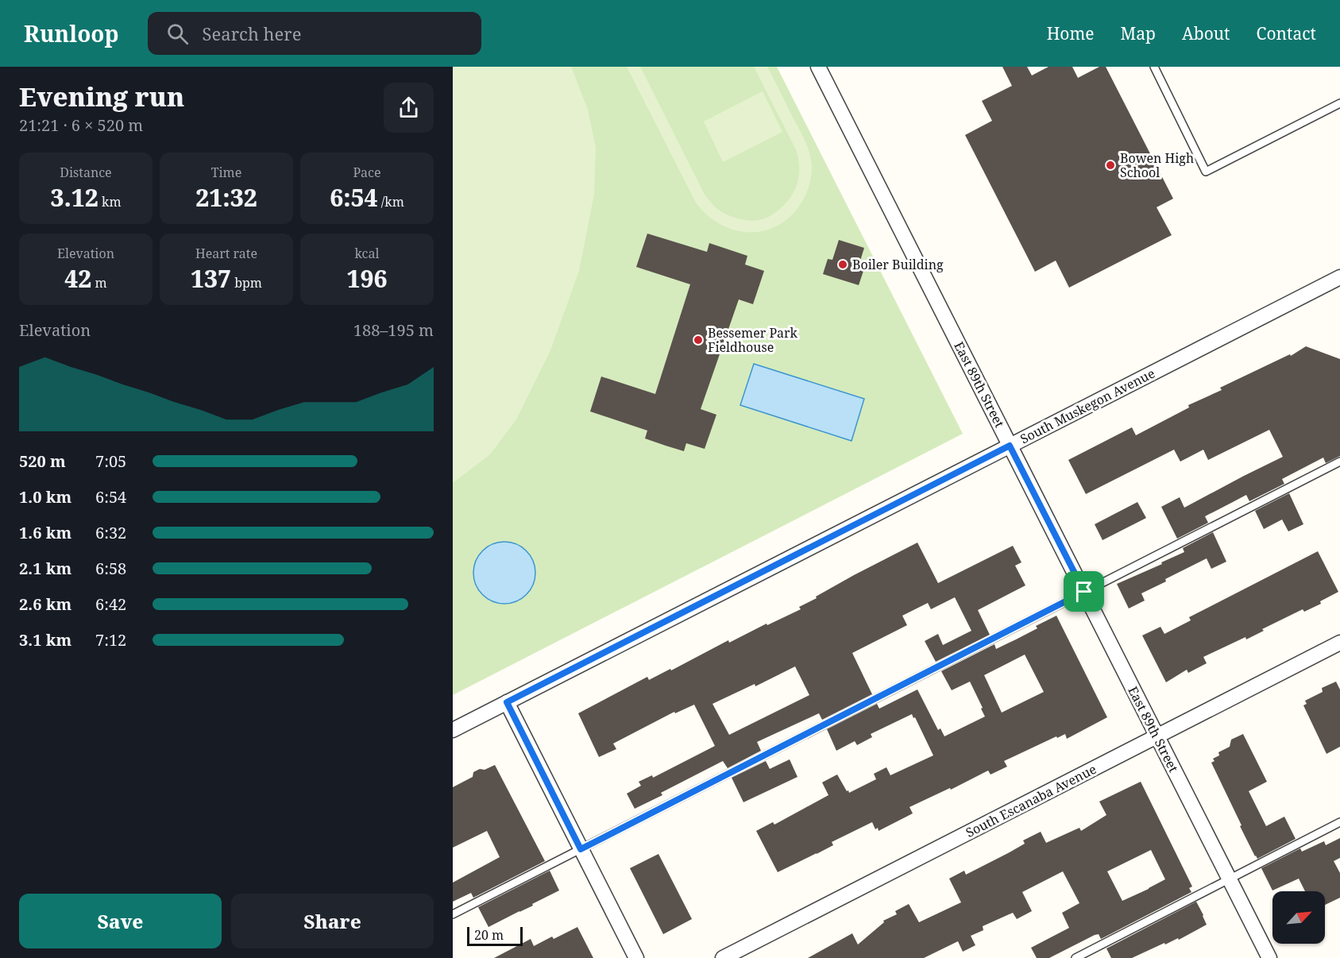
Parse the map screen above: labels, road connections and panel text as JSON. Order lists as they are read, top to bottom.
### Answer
{
  "streets": {
    "street": ["East 89th Street", "South Muskegon Avenue", "South Escanaba Avenue"]
  },
  "crossings": [
    ["East 89th Street", "South Muskegon Avenue"],
    ["East 89th Street", "South Escanaba Avenue"]
  ],
  "places": ["Bowen High School", "Boiler Building", "Bessemer Park Fieldhouse"],
  "scale_bar": "20 m",
  "north": "top right",
  "page": {
    "header": "Runloop",
    "search": "Search here",
    "nav": [
      "Home",
      "Map",
      "About",
      "Contact"
    ],
    "heading": ["Evening run", "21:21 · 6 × 520 m"],
    "stats": [
      ["Distance", "3.12 km"],
      ["Time", "21:32"],
      ["Pace", "6:54 /km"],
      ["Elevation", "42 m"],
      ["Heart rate", "137 bpm"],
      ["kcal", "196"]
    ],
    "chart": ["Elevation", "188–195 m"],
    "list": [
      {
        "name": "520 m",
        "note": "7:05"
      },
      {
        "name": "1.0 km",
        "note": "6:54"
      },
      {
        "name": "1.6 km",
        "note": "6:32"
      },
      {
        "name": "2.1 km",
        "note": "6:58"
      },
      {
        "name": "2.6 km",
        "note": "6:42"
      },
      {
        "name": "3.1 km",
        "note": "7:12"
      }
    ],
    "buttons": ["Save", "Share"],
    "scale": "20 m"
  }
}
